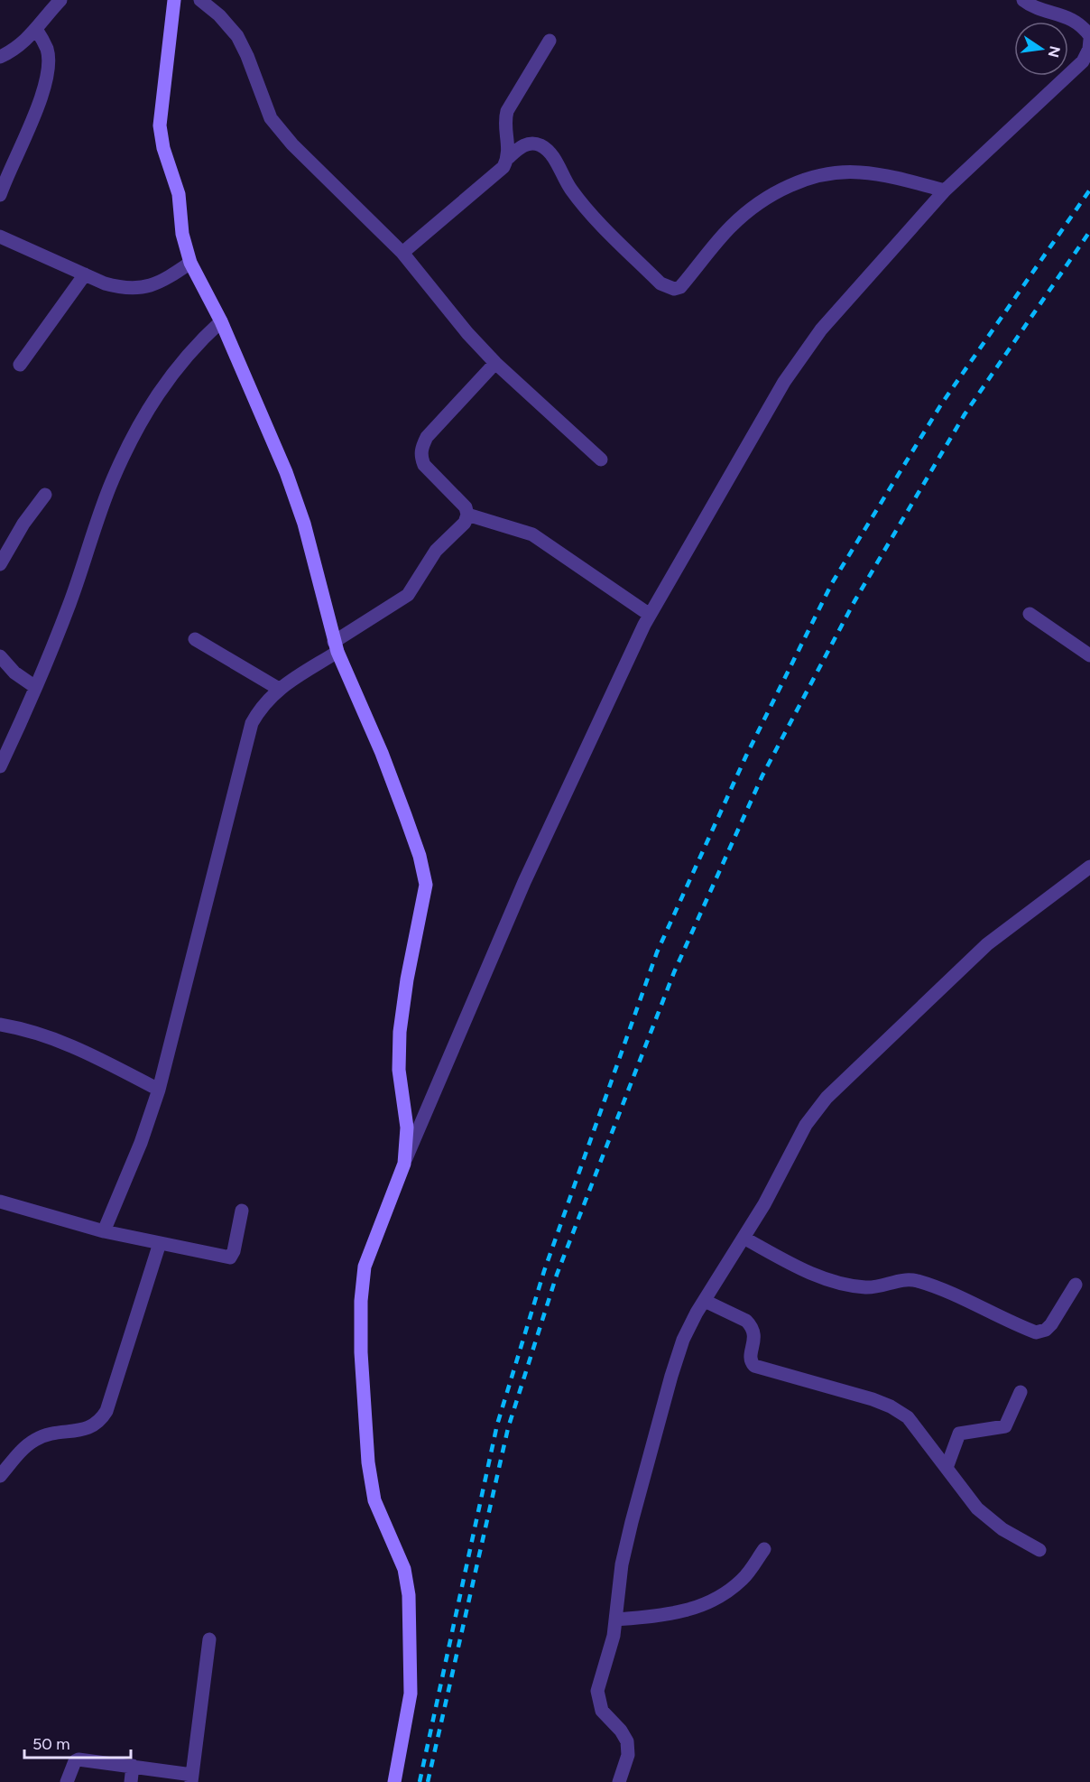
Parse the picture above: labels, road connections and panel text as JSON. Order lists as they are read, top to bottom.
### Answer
{
  "scale_bar": "50 m",
  "north": "right"
}
